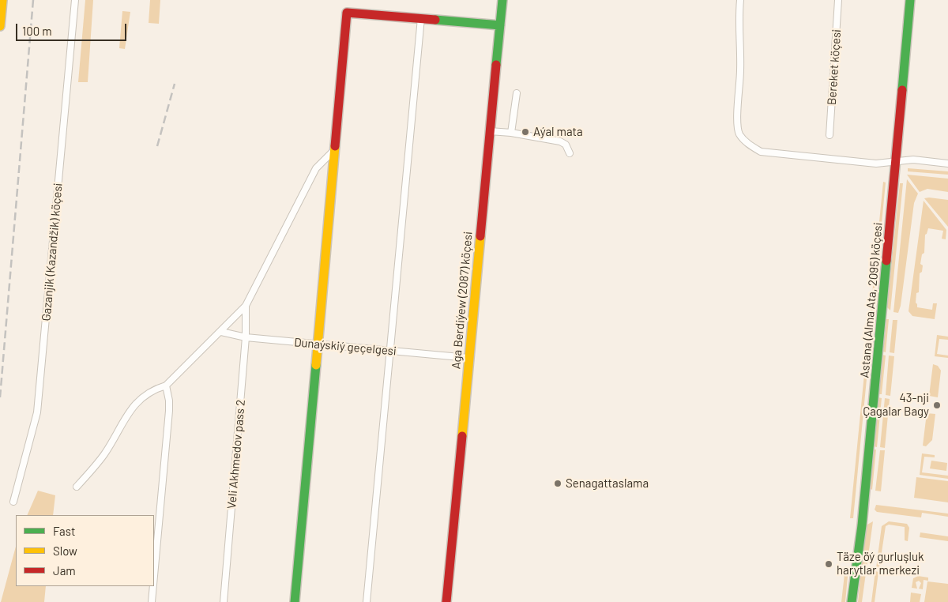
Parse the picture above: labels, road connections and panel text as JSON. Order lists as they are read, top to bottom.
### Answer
{
  "streets": {
    "main road": ["Aga Berdiýew (2087) köçesi", "Astana (Alma Ata, 2095) köçesi"],
    "street": [
      "Bereket köçesi",
      "Gazanjik (Kazandžik) köçesi",
      "Dunaýskiý geçelgesi",
      "Veli Akhmedov pass 2"
    ]
  },
  "crossings": [
    ["Aga Berdiýew (2087) köçesi", "Dunaýskiý geçelgesi"],
    ["Dunaýskiý geçelgesi", "Veli Akhmedov pass 2"]
  ],
  "places": [
    "Aýal mata",
    "43-nji Çagalar Bagy",
    "Senagattaslama",
    "Täze öý gurluşluk harytlar merkezi"
  ],
  "legend": ["Fast", "Slow", "Jam"],
  "scale_bar": "100 m"
}
